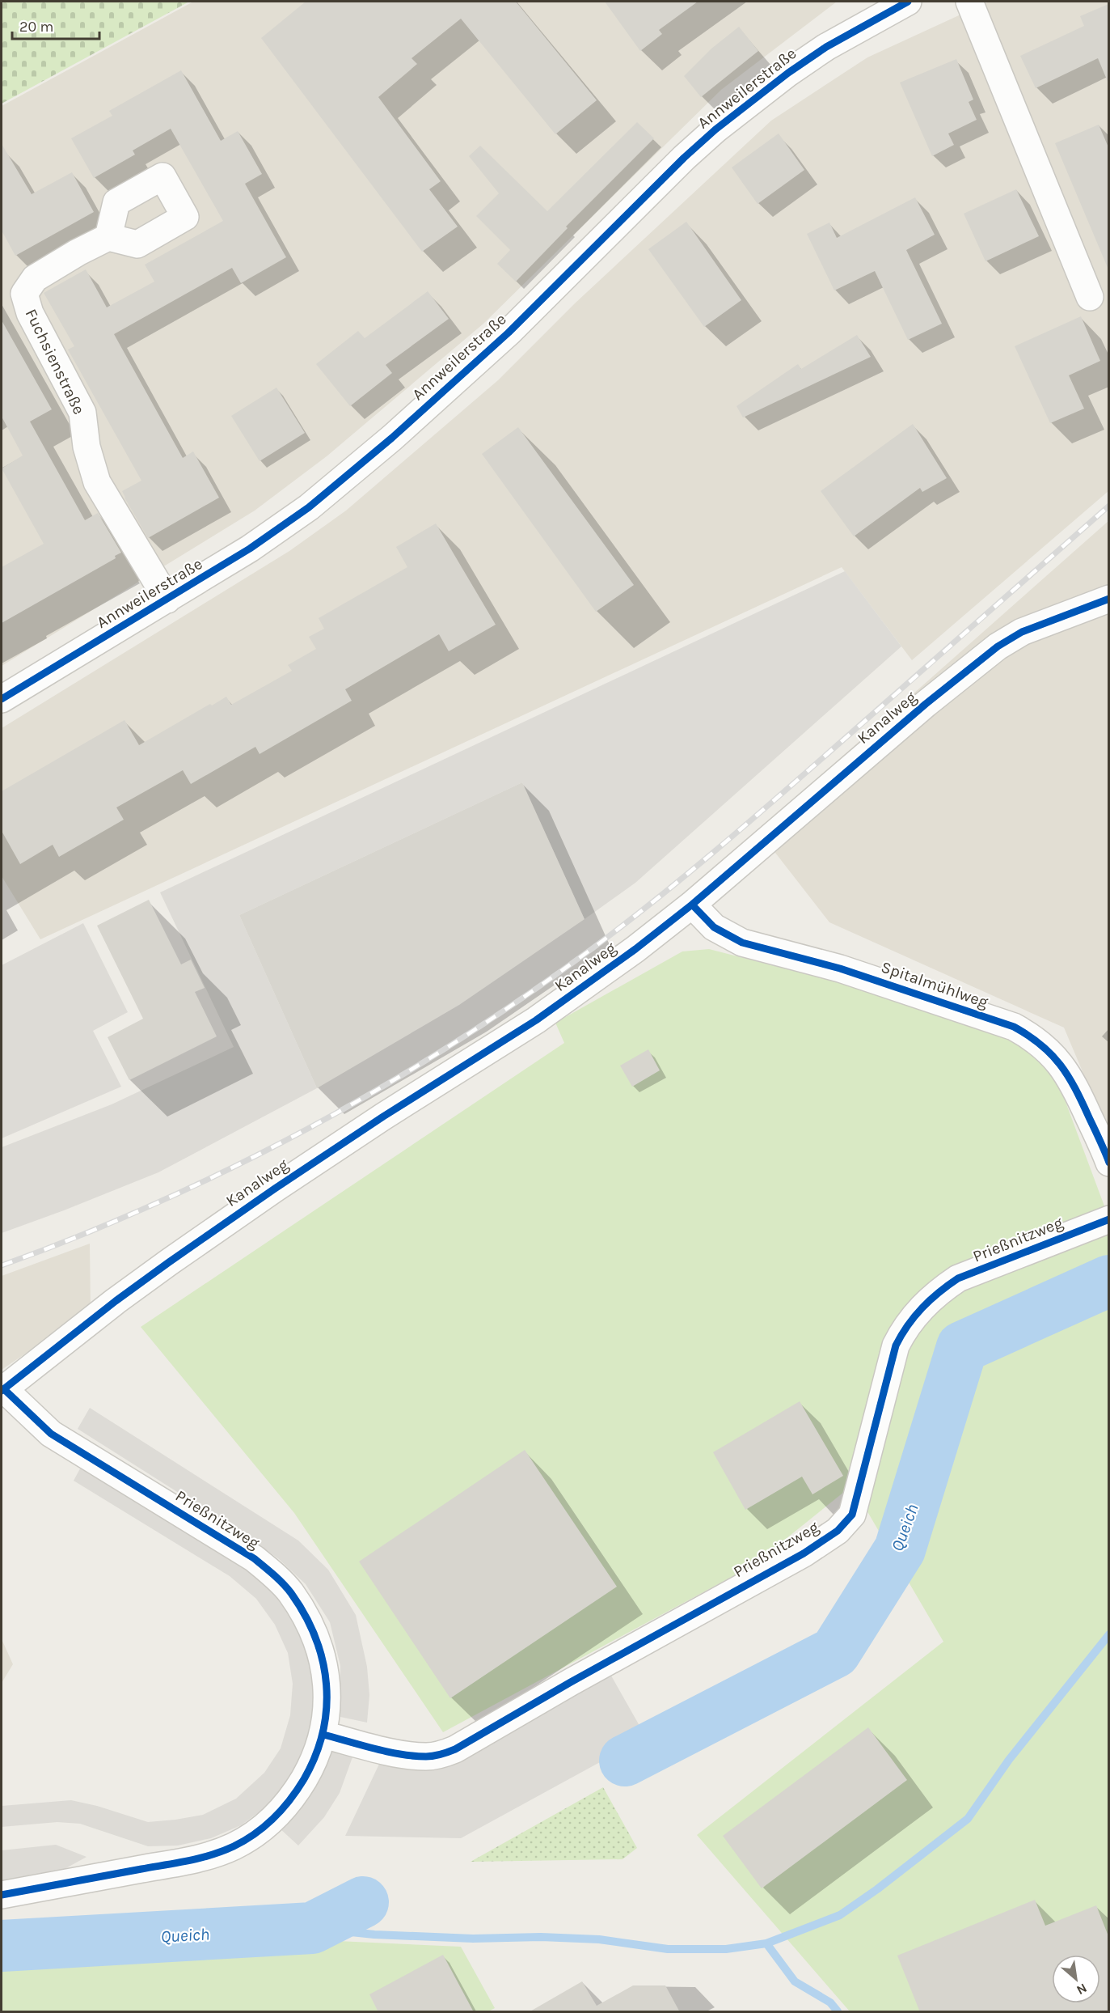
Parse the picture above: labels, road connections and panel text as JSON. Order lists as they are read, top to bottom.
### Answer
{
  "streets": {
    "street": [
      "Annweilerstraße",
      "Fuchsienstraße",
      "Kanalweg",
      "Spitalmühlweg",
      "Prießnitzweg"
    ]
  },
  "crossings": [
    ["Annweilerstraße", "Fuchsienstraße"],
    ["Kanalweg", "Spitalmühlweg"],
    ["Kanalweg", "Prießnitzweg"]
  ],
  "water": ["Queich"],
  "scale_bar": "20 m",
  "north": "bottom right"
}
